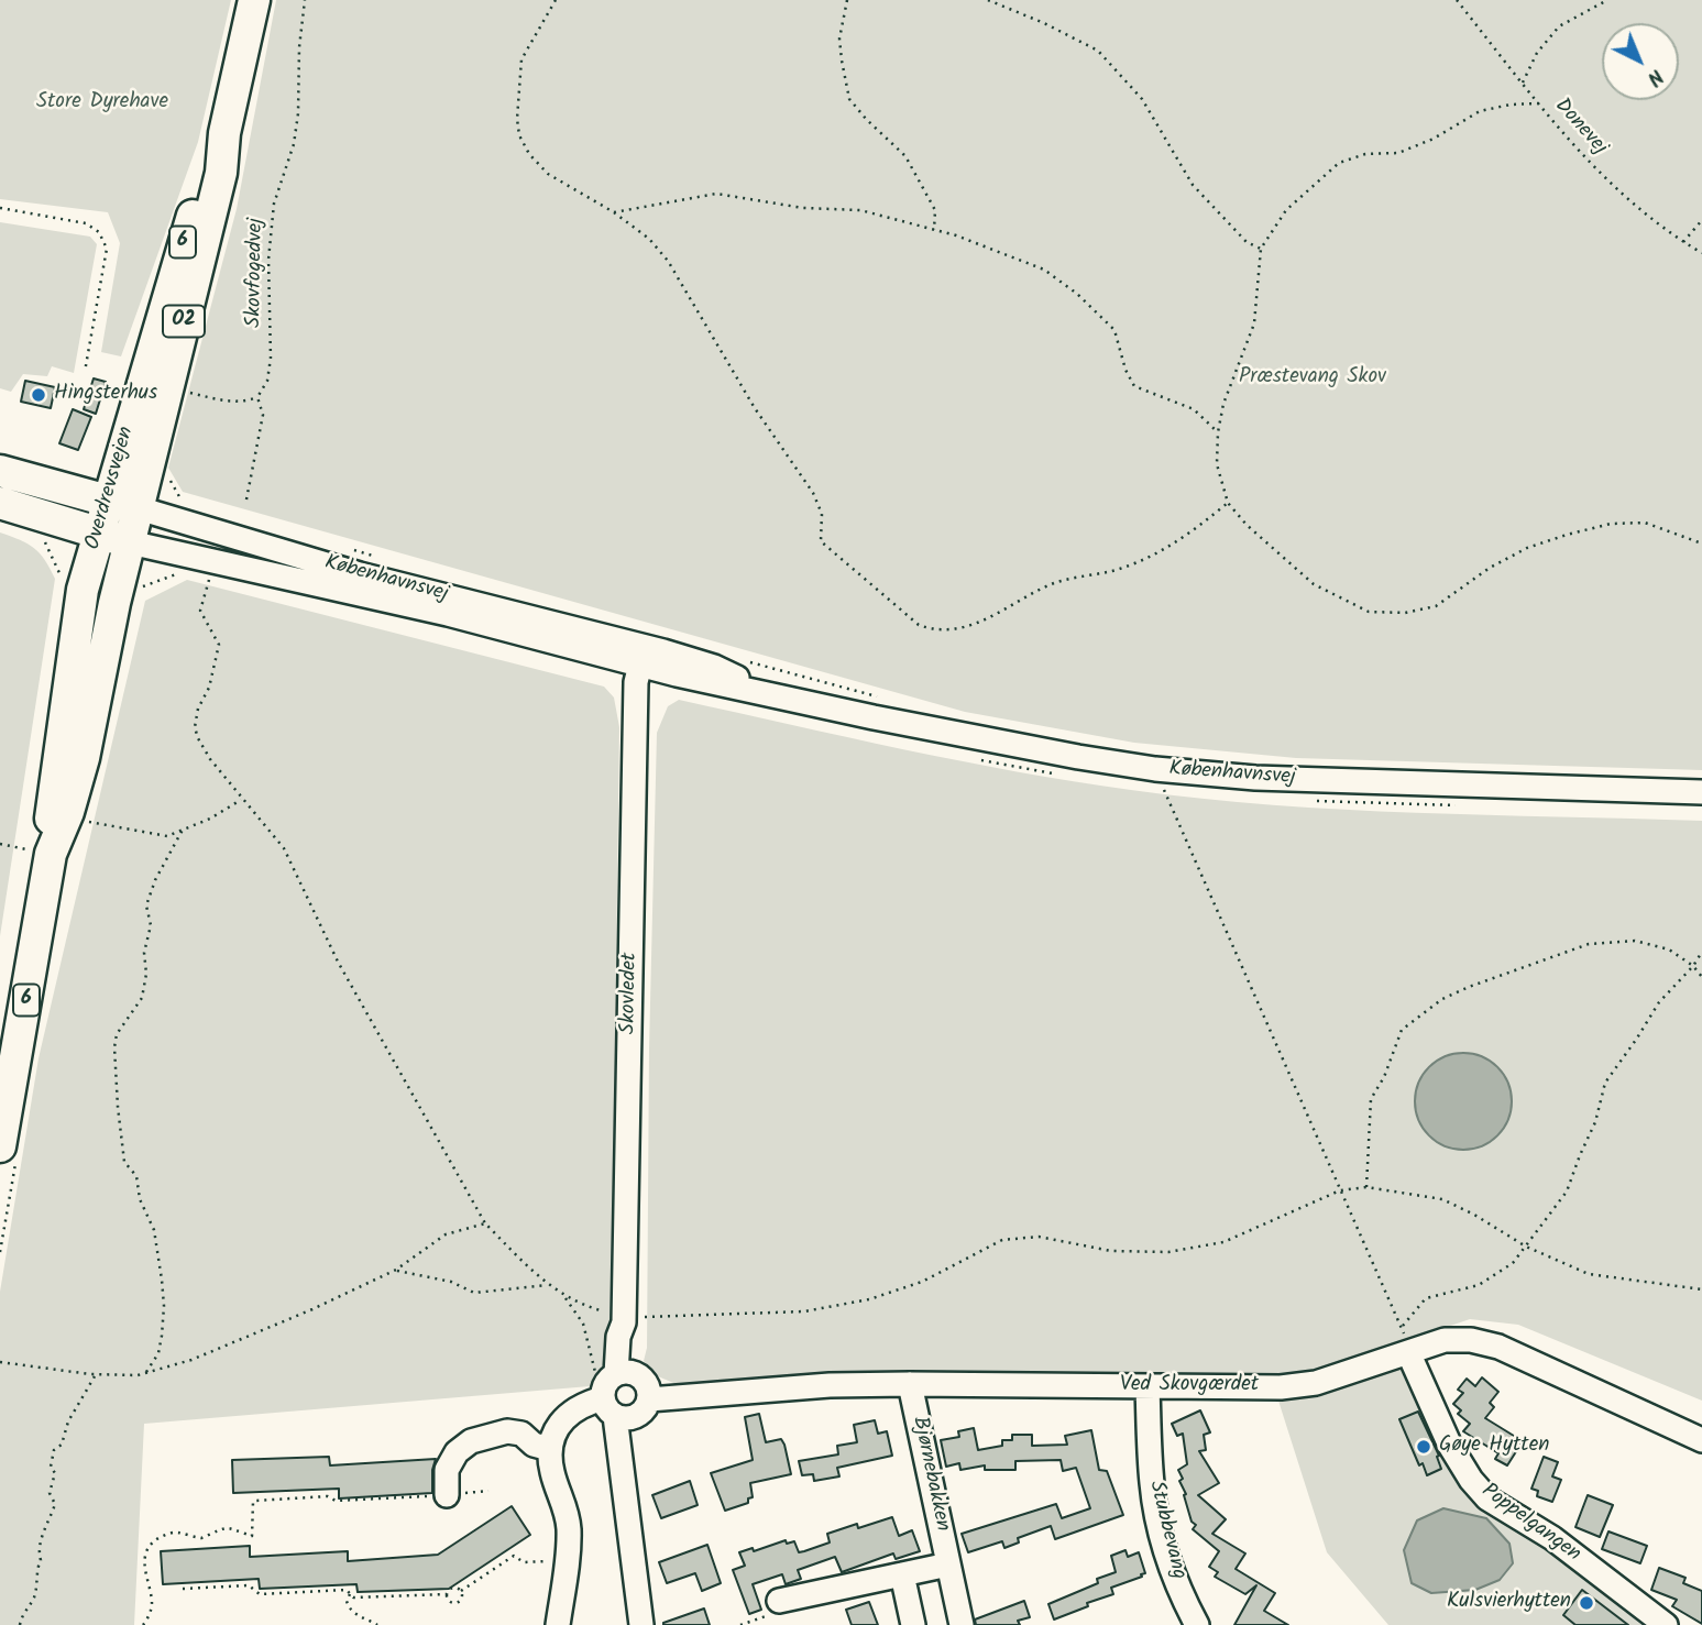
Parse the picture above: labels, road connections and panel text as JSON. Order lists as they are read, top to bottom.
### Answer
{
  "streets": {
    "main road": [
      "6",
      "O2",
      "Overdrevsvejen",
      "Københavnsvej"
    ],
    "street": [
      "Skovledet",
      "Ved Skovgærdet",
      "Bjørnebakken",
      "Poppelgangen",
      "Stubbevang"
    ],
    "path": ["Donevej", "Skovfogedvej"]
  },
  "crossings": [
    ["Overdrevsvejen", "Københavnsvej"],
    ["Københavnsvej", "Skovledet"],
    ["Skovledet", "Ved Skovgærdet"],
    ["Ved Skovgærdet", "Bjørnebakken"],
    ["Ved Skovgærdet", "Poppelgangen"],
    ["Ved Skovgærdet", "Stubbevang"]
  ],
  "parks": ["Store Dyrehave", "Præstevang Skov"],
  "places": ["Hingsterhus", "Gøye Hytten", "Kulsvierhytten"],
  "north": "bottom right"
}
